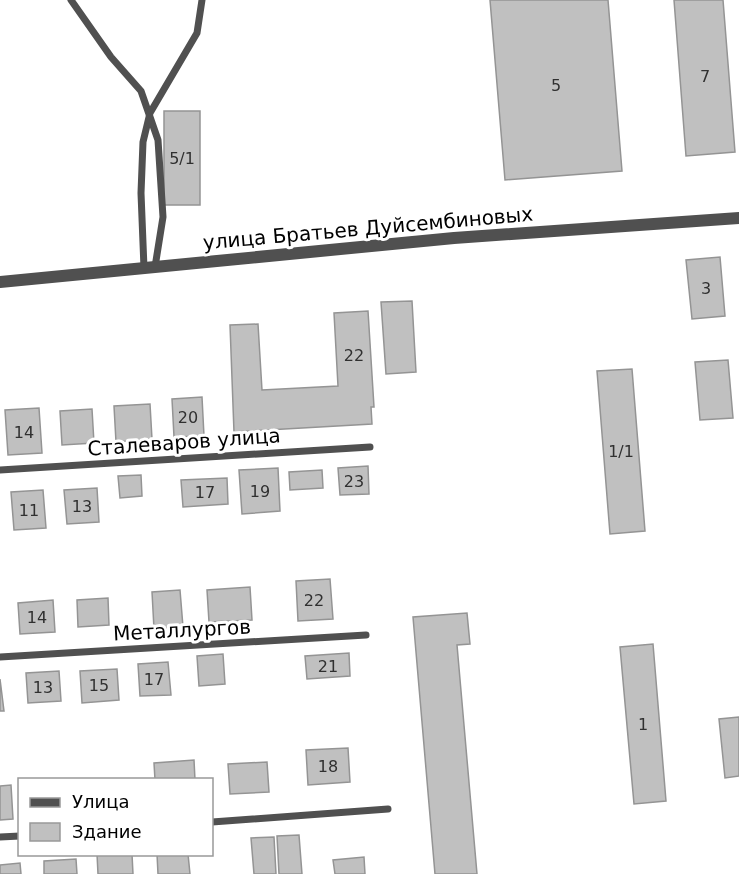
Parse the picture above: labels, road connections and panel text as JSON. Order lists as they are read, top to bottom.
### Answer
{
  "streets": {
    "street": ["улица Братьев Дуйсембиновых"],
    "lane": ["Сталеваров улица", "Металлургов"]
  },
  "house_numbers": [
    "7",
    "5",
    "5/1",
    "3",
    "22",
    "20",
    "14",
    "1/1",
    "23",
    "19",
    "17",
    "13",
    "11",
    "22",
    "14",
    "21",
    "17",
    "15",
    "13",
    "1",
    "18"
  ],
  "legend": ["Улица", "Здание"]
}
